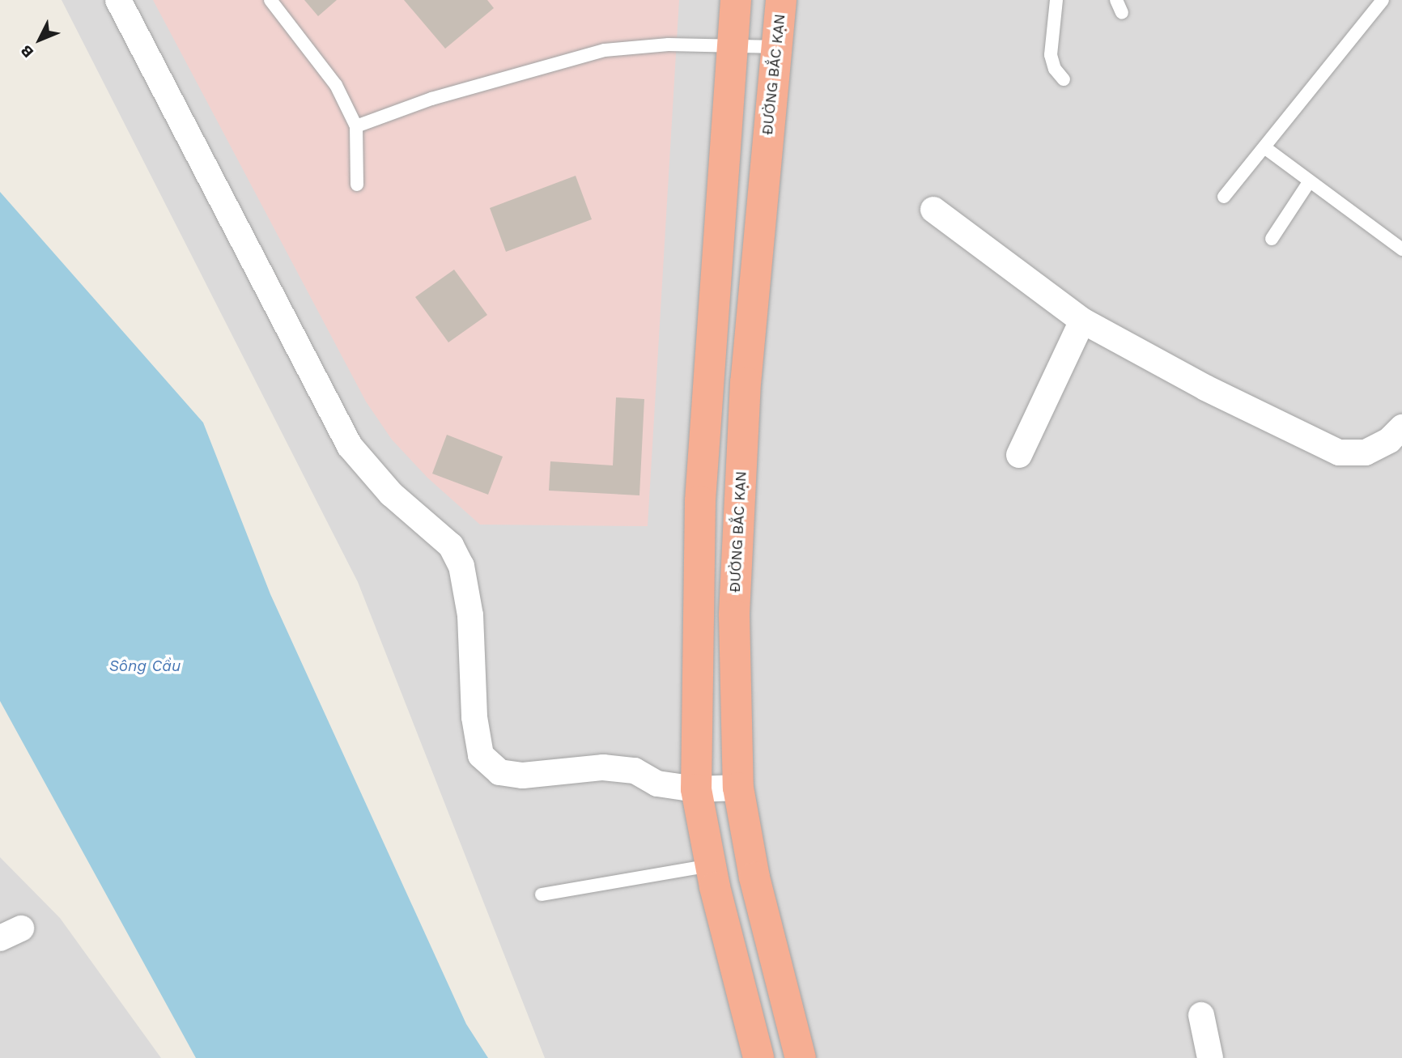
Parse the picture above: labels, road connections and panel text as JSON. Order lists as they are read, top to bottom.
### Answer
{
  "streets": {
    "highway": ["ĐƯỜNG BẮC KẠN"]
  },
  "water": ["Sông Cầu"],
  "north": "bottom left"
}
